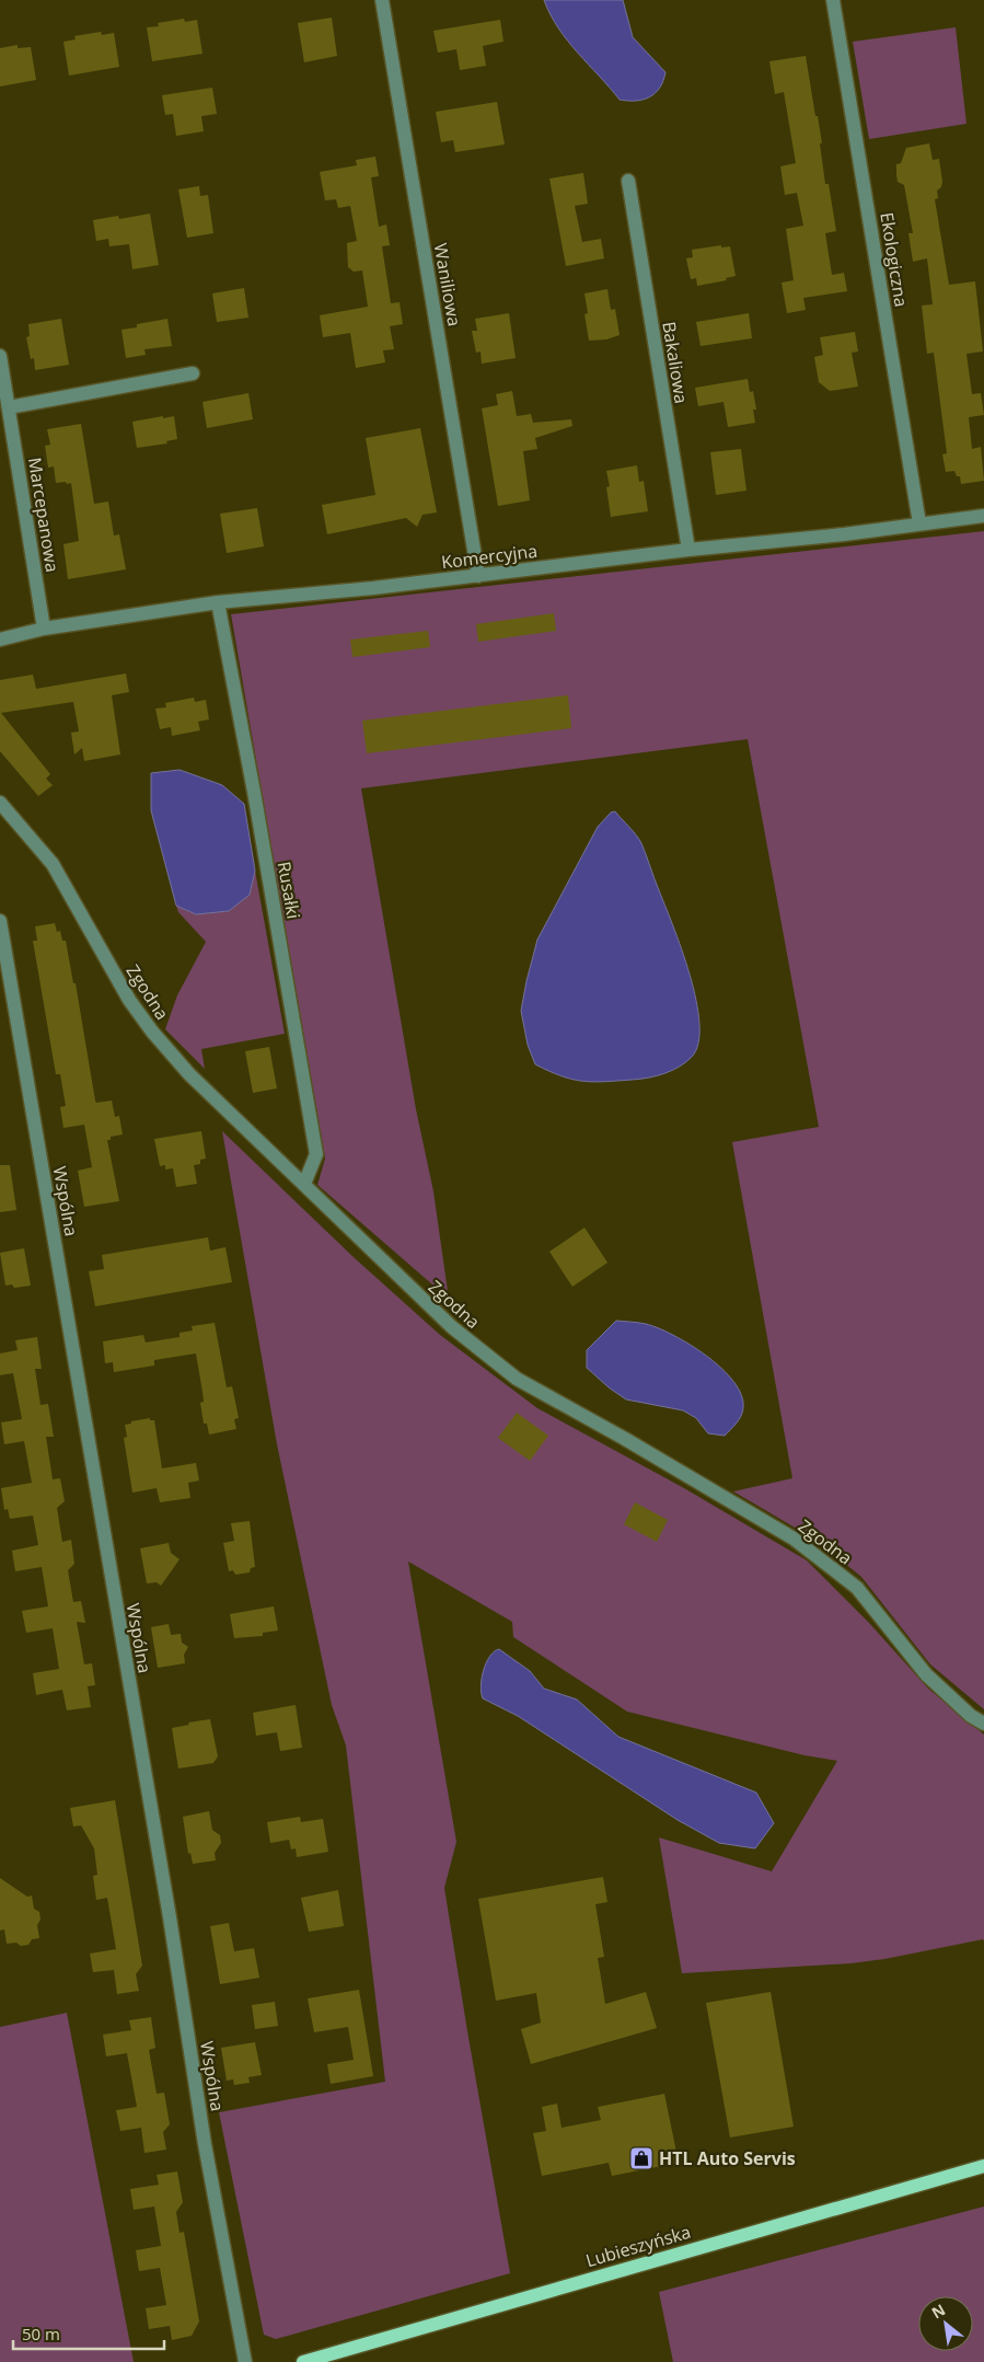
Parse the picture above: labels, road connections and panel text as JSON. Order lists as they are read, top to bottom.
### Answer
{
  "streets": {
    "main road": ["Lubieszyńska"],
    "street": [
      "Ekologiczna",
      "Waniliowa",
      "Bakaliowa",
      "Marcepanowa",
      "Komercyjna",
      "Rusałki",
      "Zgodna",
      "Wspólna"
    ]
  },
  "crossings": [
    ["Ekologiczna", "Komercyjna"],
    ["Waniliowa", "Komercyjna"],
    ["Bakaliowa", "Komercyjna"],
    ["Marcepanowa", "Komercyjna"],
    ["Komercyjna", "Rusałki"],
    ["Rusałki", "Zgodna"]
  ],
  "places": {
    "shop": ["HTL Auto Servis"]
  },
  "scale_bar": "50 m",
  "north": "top left"
}
